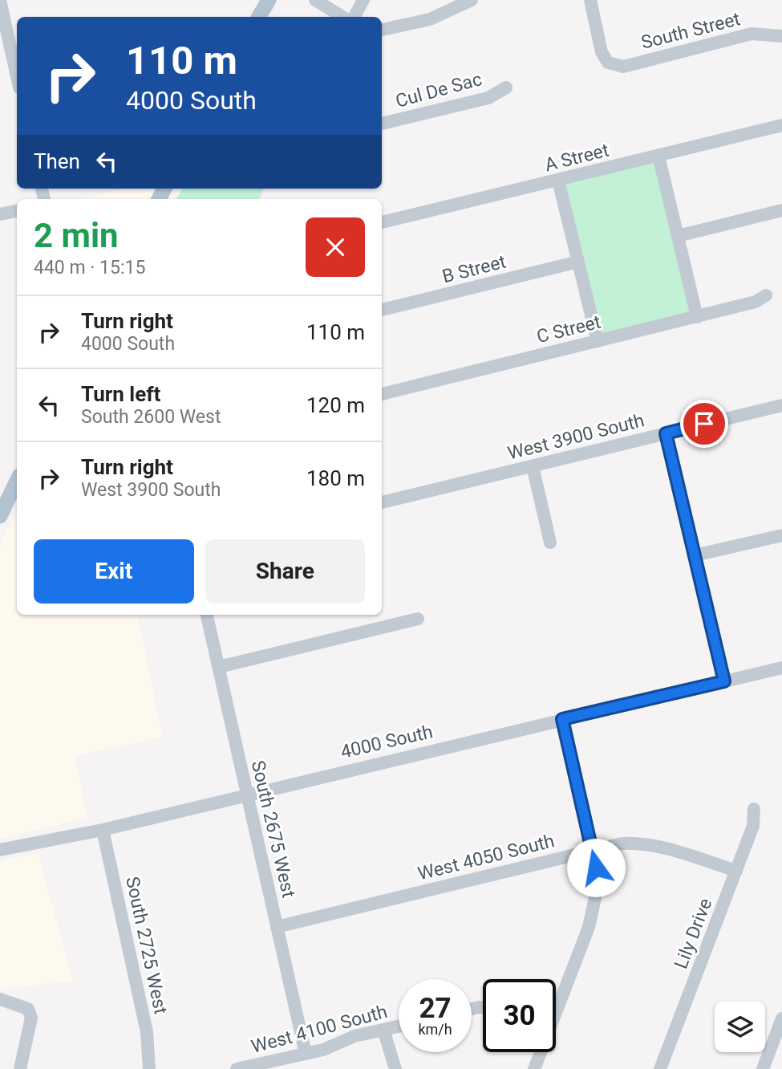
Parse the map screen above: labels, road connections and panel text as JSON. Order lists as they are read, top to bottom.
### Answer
{
  "streets": {
    "street": [
      "South Street",
      "Cul De Sac",
      "A Street",
      "B Street",
      "C Street",
      "West 3900 South",
      "4000 South",
      "South 2675 West",
      "West 4050 South",
      "Lily Drive",
      "South 2725 West",
      "West 4100 South"
    ]
  },
  "crossings": [
    ["4000 South", "South 2675 West"],
    ["4000 South", "South 2725 West"],
    ["South 2675 West", "West 4050 South"],
    ["South 2675 West", "West 4100 South"],
    ["West 4050 South", "Lily Drive"]
  ],
  "page": {
    "turn": ["110 m", "4000 South"],
    "then": "Then",
    "heading": ["2 min", "440 m · 15:15"],
    "list": [
      {
        "name": "Turn right",
        "note": "4000 South",
        "value": "110 m"
      },
      {
        "name": "Turn left",
        "note": "South 2600 West",
        "value": "120 m"
      },
      {
        "name": "Turn right",
        "note": "West 3900 South",
        "value": "180 m"
      }
    ],
    "buttons": ["Exit", "Share"],
    "speed": "27 km/h",
    "limit": "30"
  }
}
